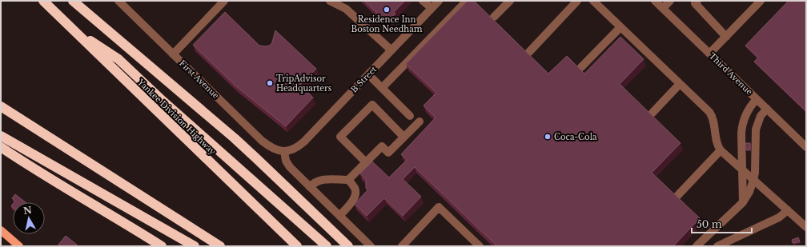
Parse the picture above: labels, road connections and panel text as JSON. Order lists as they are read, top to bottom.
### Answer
{
  "streets": {
    "highway": ["Yankee Division Highway"],
    "street": ["Third Avenue", "First Avenue", "B Street"]
  },
  "crossings": [
    ["First Avenue", "B Street"]
  ],
  "places": ["Residence Inn Boston Needham", "TripAdvisor Headquarters", "Coca-Cola"],
  "scale_bar": "50 m",
  "north": "top"
}
